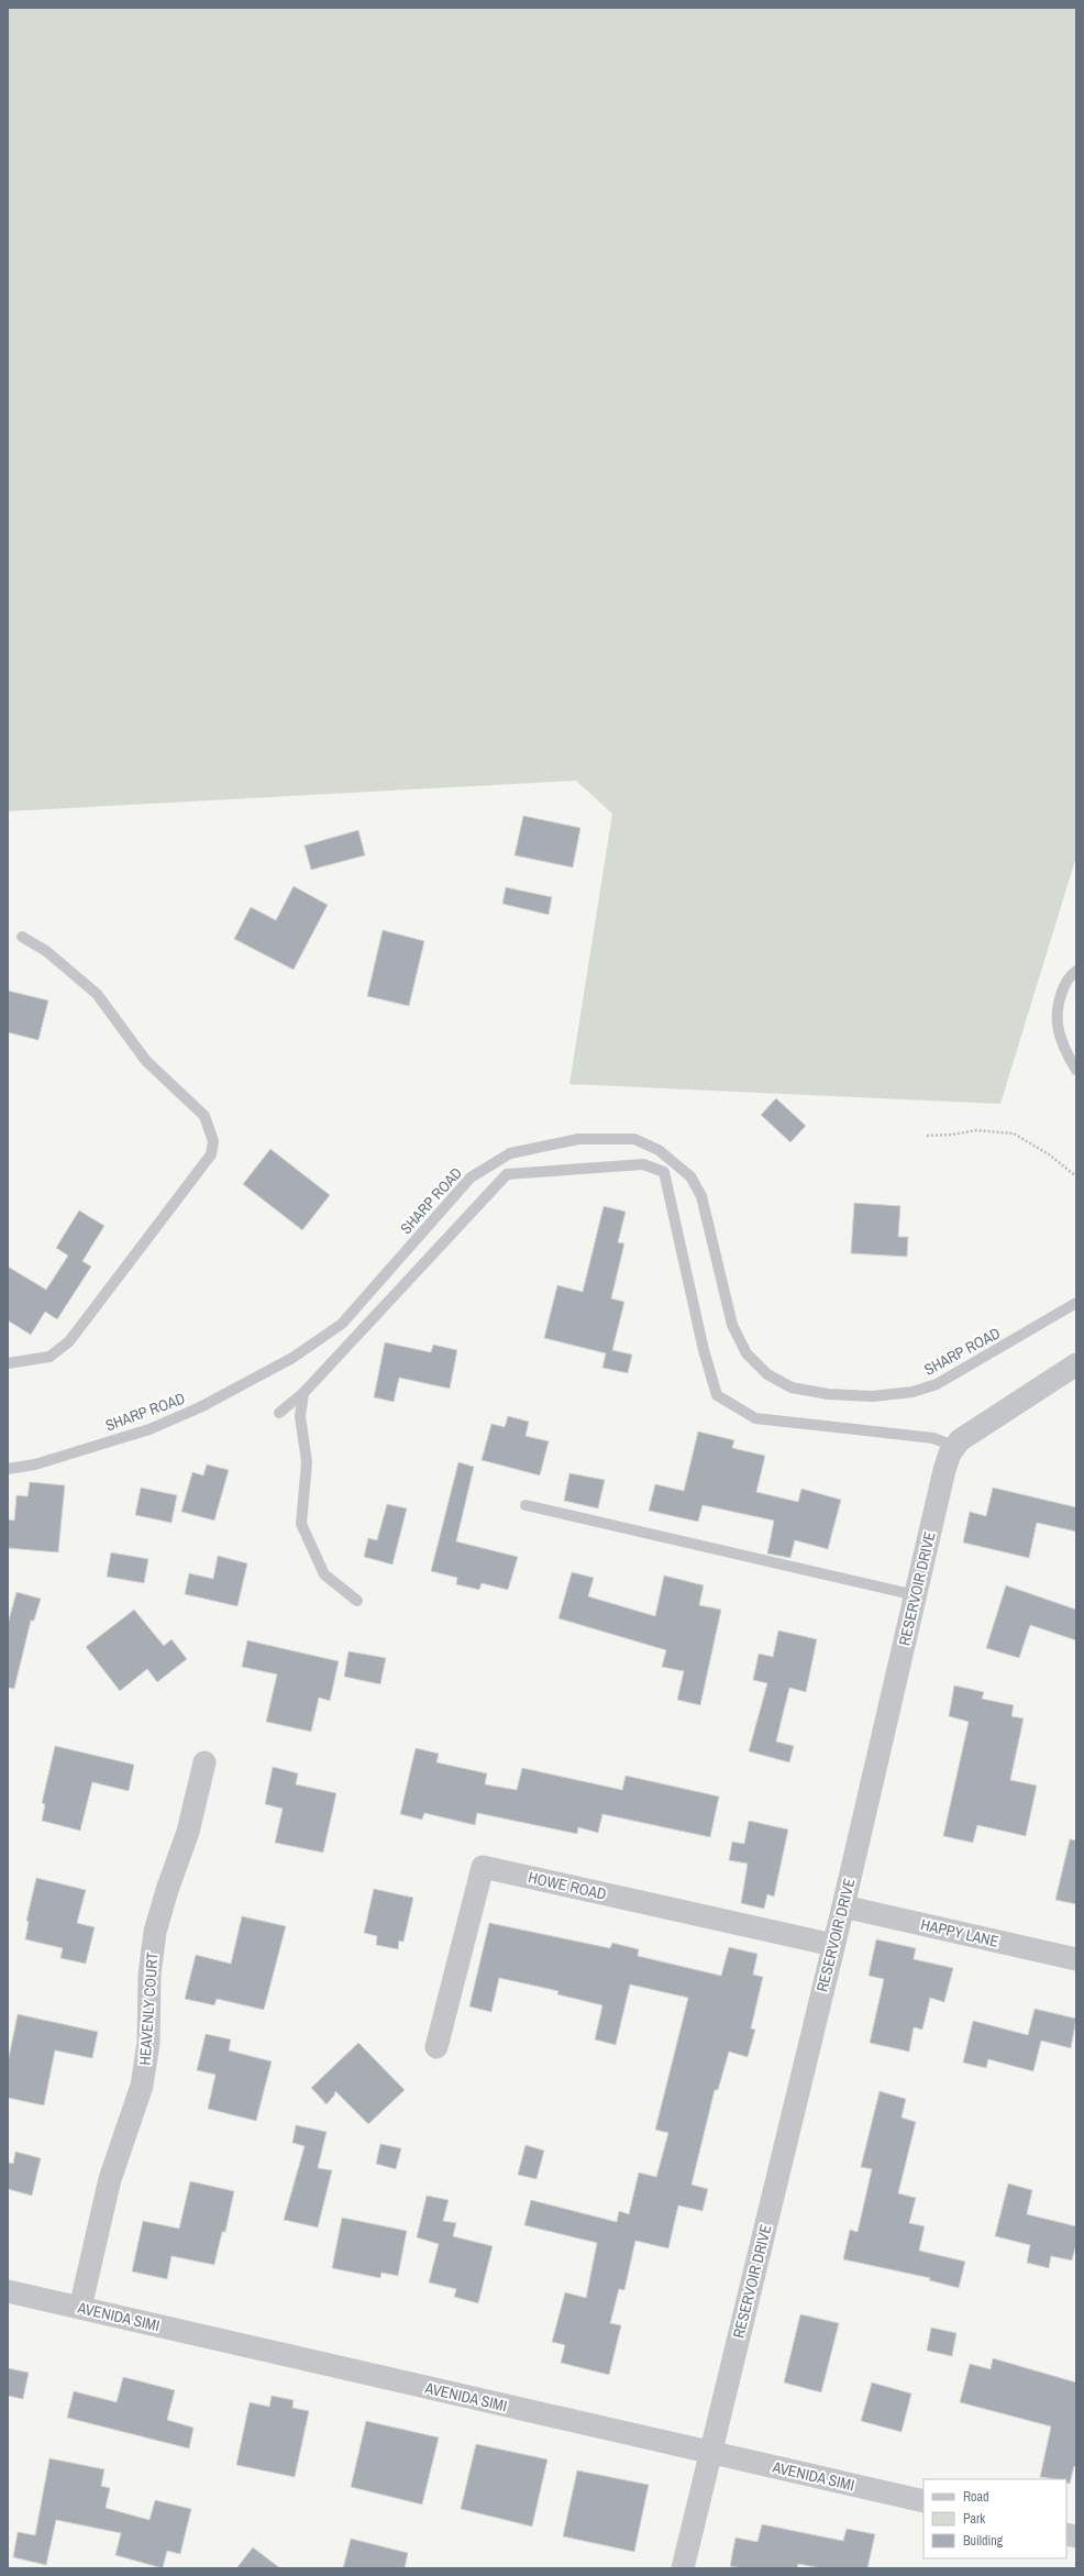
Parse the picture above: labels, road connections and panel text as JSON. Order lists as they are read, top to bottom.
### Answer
{
  "streets": {
    "street": [
      "RESERVOIR DRIVE",
      "HOWE ROAD",
      "HAPPY LANE",
      "HEAVENLY COURT",
      "AVENIDA SIMI"
    ],
    "lane": ["SHARP ROAD"]
  },
  "crossings": [
    ["RESERVOIR DRIVE", "HOWE ROAD"],
    ["RESERVOIR DRIVE", "HAPPY LANE"],
    ["RESERVOIR DRIVE", "AVENIDA SIMI"],
    ["HEAVENLY COURT", "AVENIDA SIMI"]
  ],
  "legend": ["Road", "Park", "Building"]
}
